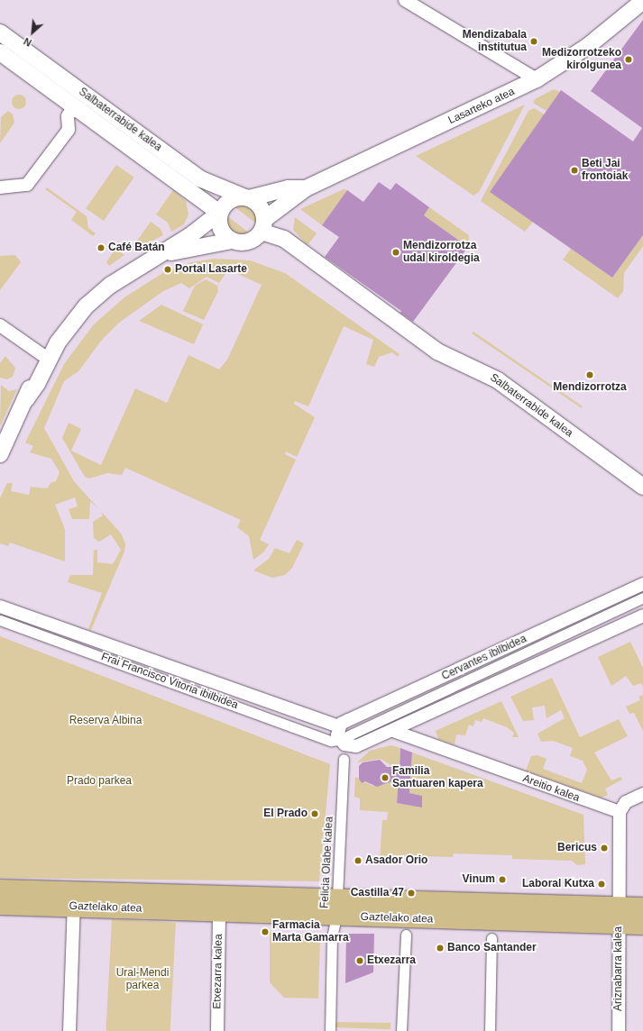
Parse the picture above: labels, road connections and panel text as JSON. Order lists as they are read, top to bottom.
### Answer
{
  "streets": {
    "main road": ["Gaztelako atea"],
    "street": [
      "Lasarteko atea",
      "Salbaterrabide kalea",
      "Cervantes ibilbidea",
      "Frai Francisco Vitoria ibilbidea",
      "Areitio kalea",
      "Felicia Olabe kalea",
      "Ariznabarra kalea",
      "Etxezarra kalea"
    ]
  },
  "crossings": [
    ["Lasarteko atea", "Salbaterrabide kalea"],
    ["Cervantes ibilbidea", "Frai Francisco Vitoria ibilbidea"],
    ["Felicia Olabe kalea", "Gaztelako atea"],
    ["Gaztelako atea", "Ariznabarra kalea"],
    ["Gaztelako atea", "Etxezarra kalea"]
  ],
  "parks": ["Reserva Albina", "Prado parkea", "Ural-Mendi parkea"],
  "places": [
    "Mendizabala institutua",
    "Medizorrotzeko kirolgunea",
    "Beti Jai frontoiak",
    "Café Batán",
    "Mendizorrotza udal kiroldegia",
    "Portal Lasarte",
    "Mendizorrotza",
    "Familia Santuaren kapera",
    "El Prado",
    "Bericus",
    "Asador Orio",
    "Vinum",
    "Laboral Kutxa",
    "Castilla 47",
    "Farmacia Marta Gamarra",
    "Banco Santander",
    "Etxezarra"
  ],
  "north": "bottom left"
}
